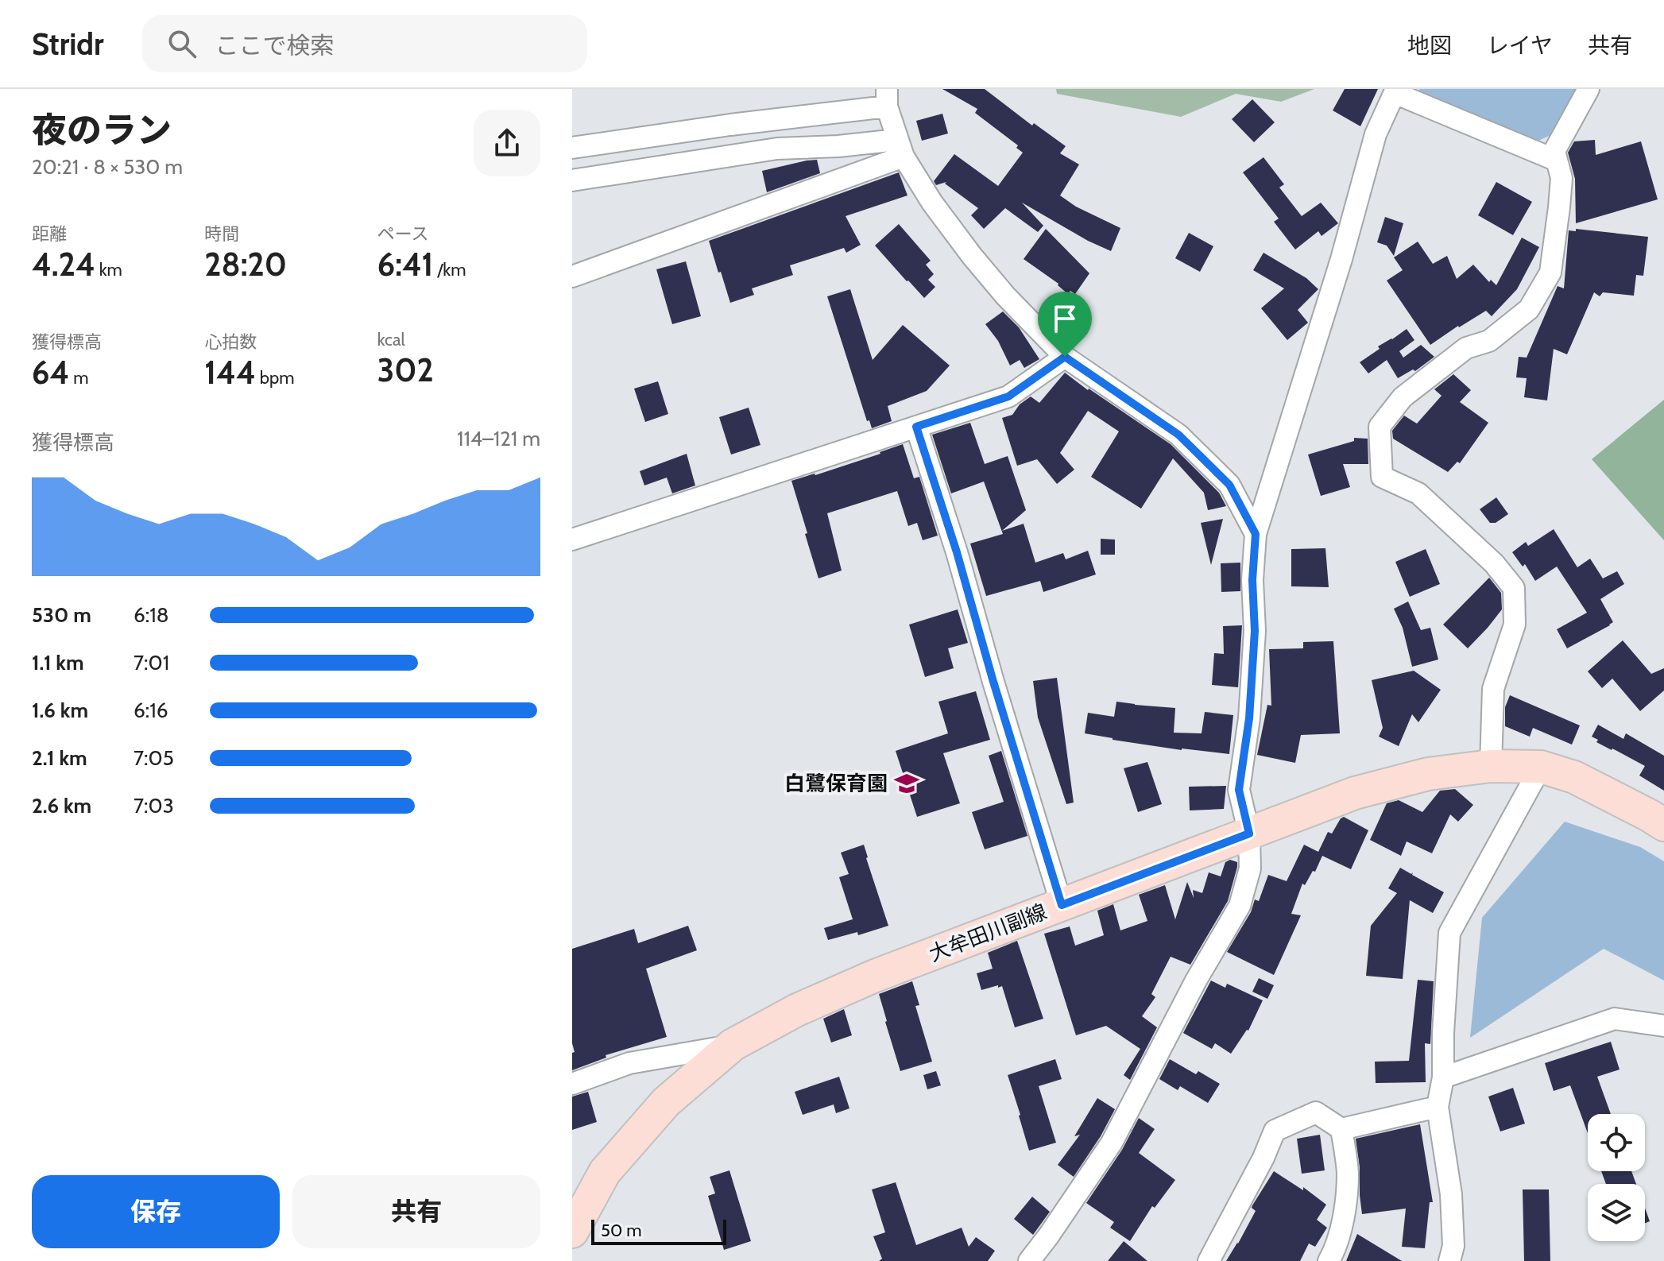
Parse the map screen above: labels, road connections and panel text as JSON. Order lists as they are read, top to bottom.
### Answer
{
  "streets": {
    "main road": ["大牟田川副線"]
  },
  "places": {
    "school or university": ["白鷺保育園"]
  },
  "scale_bar": "50 m",
  "page": {
    "header": "Stridr",
    "search": "ここで検索",
    "nav": ["地図", "レイヤ", "共有"],
    "heading": ["夜のラン", "20:21 · 8 × 530 m"],
    "stats": [
      ["距離", "4.24 km"],
      ["時間", "28:20"],
      ["ペース", "6:41 /km"],
      ["獲得標高", "64 m"],
      ["心拍数", "144 bpm"],
      ["kcal", "302"]
    ],
    "chart": ["獲得標高", "114–121 m"],
    "list": [
      {
        "name": "530 m",
        "note": "6:18"
      },
      {
        "name": "1.1 km",
        "note": "7:01"
      },
      {
        "name": "1.6 km",
        "note": "6:16"
      },
      {
        "name": "2.1 km",
        "note": "7:05"
      },
      {
        "name": "2.6 km",
        "note": "7:03"
      }
    ],
    "buttons": ["保存", "共有"],
    "scale": "50 m"
  }
}
